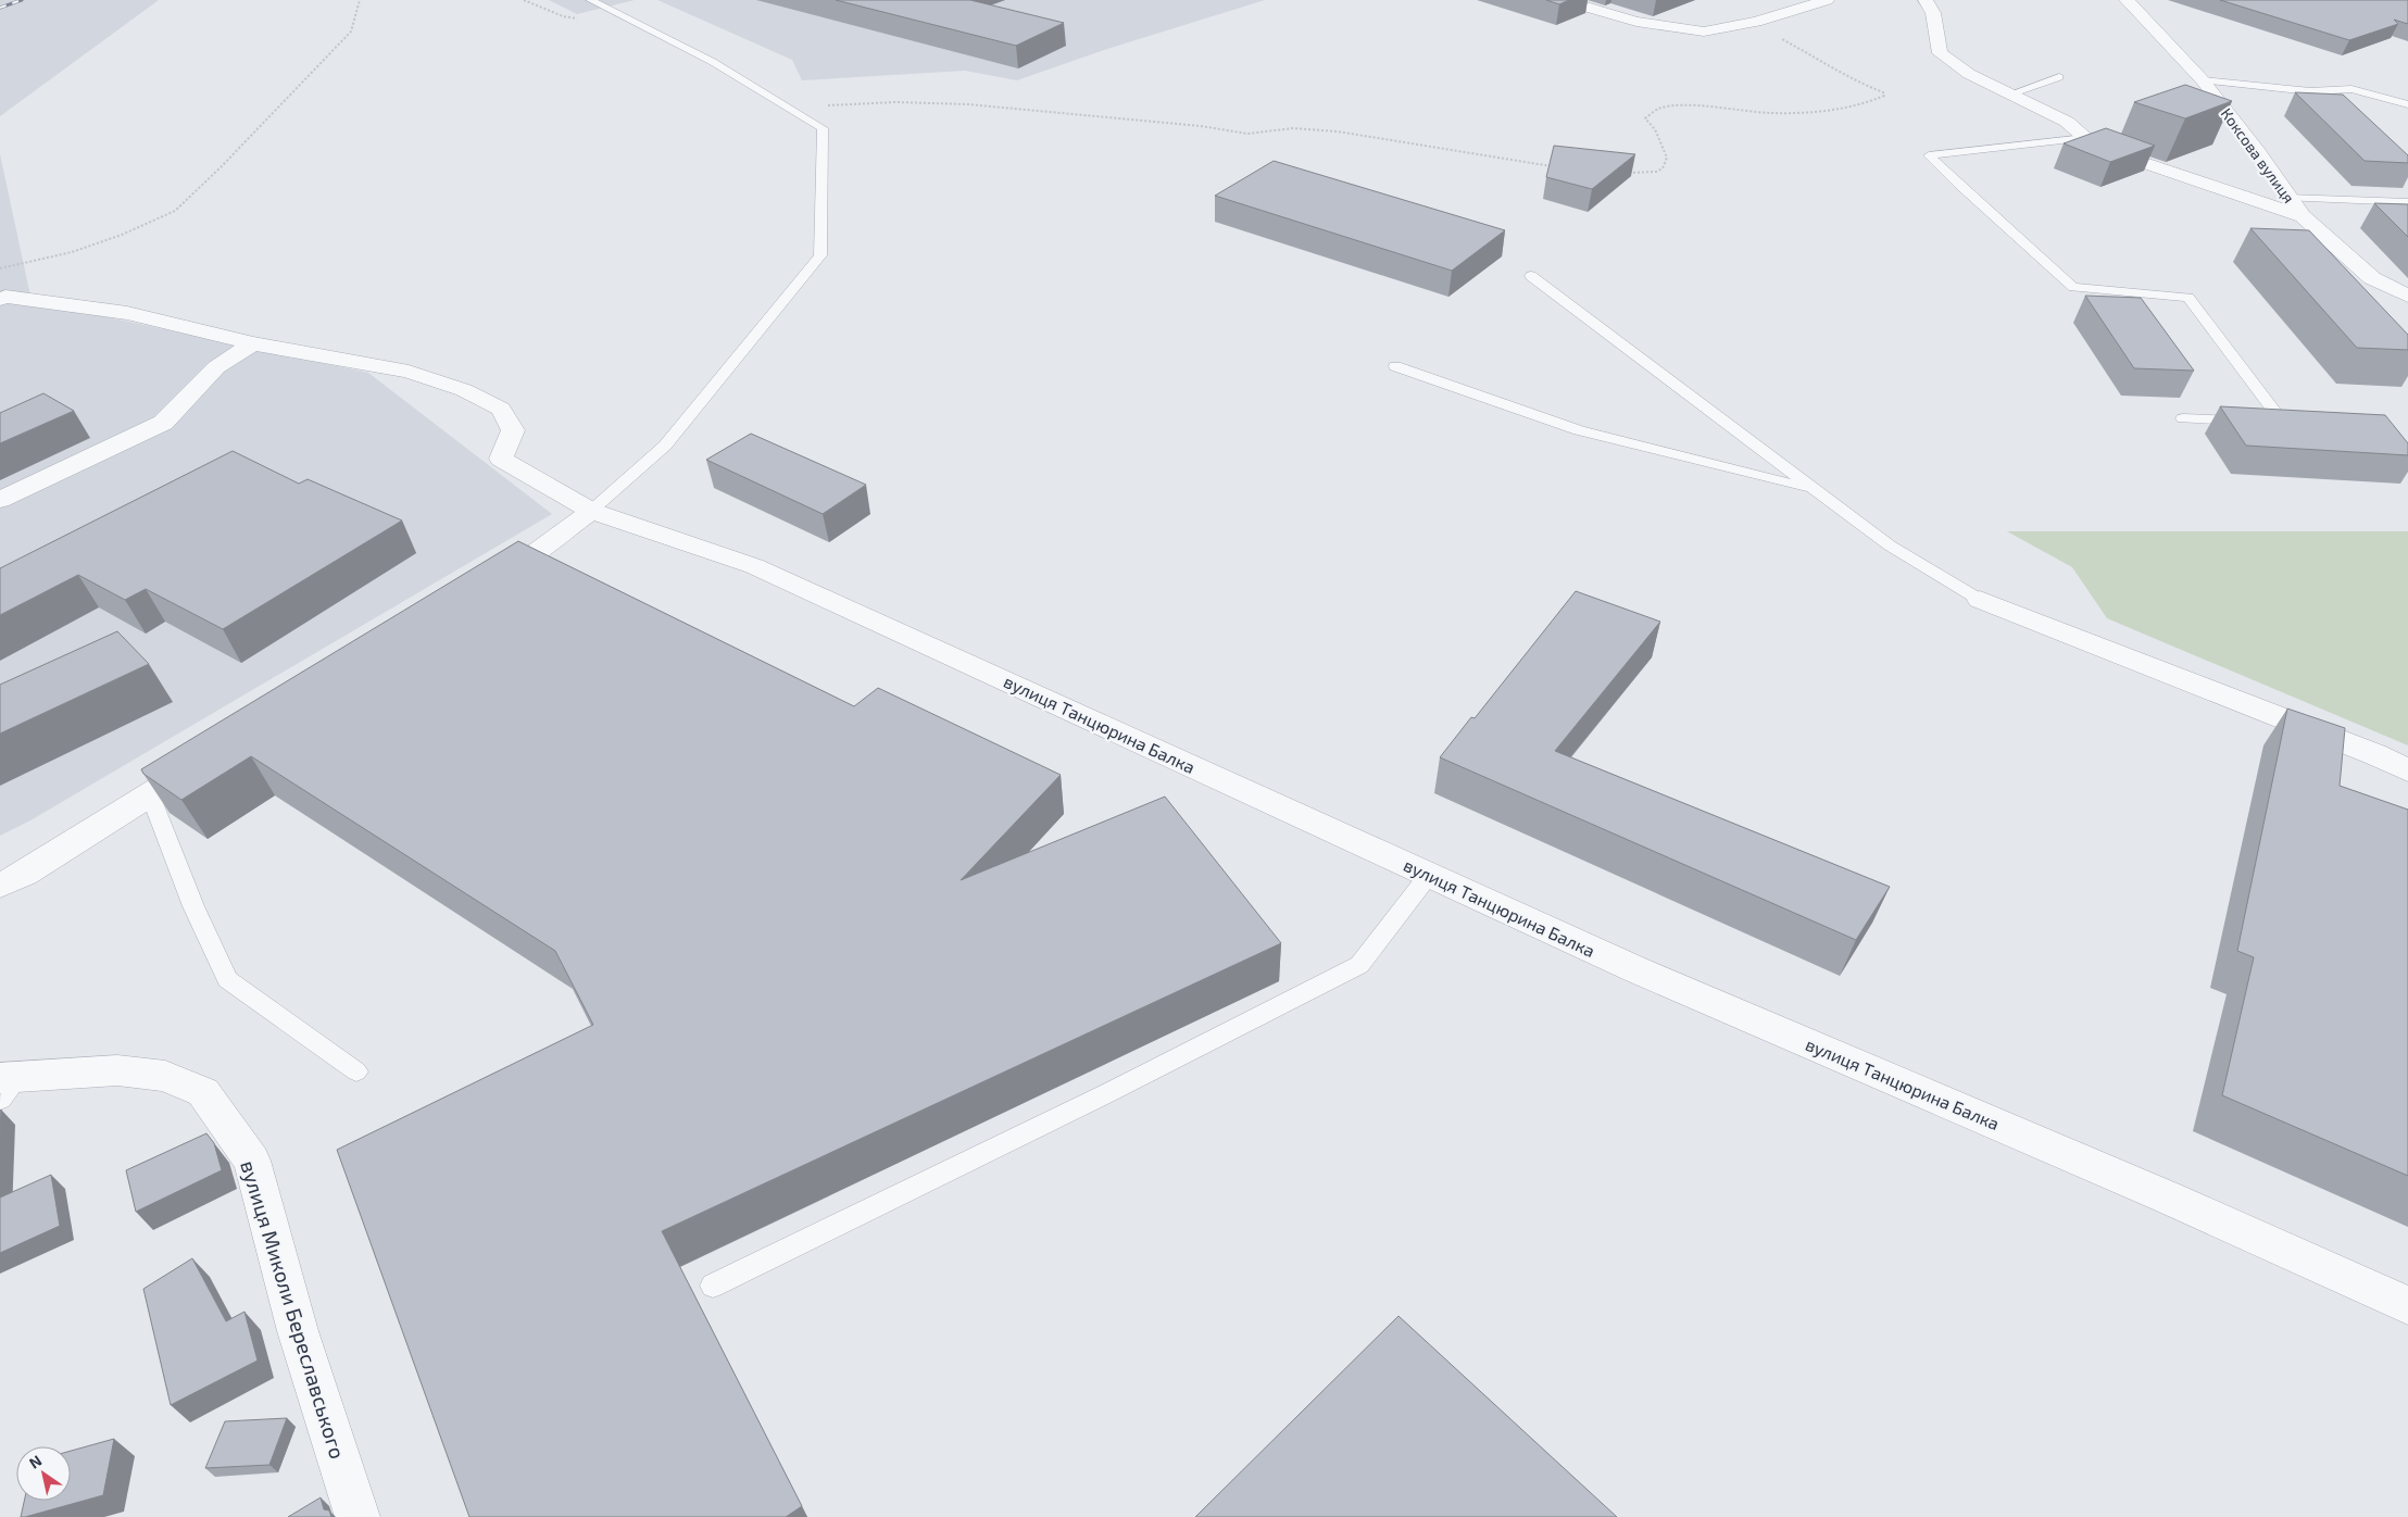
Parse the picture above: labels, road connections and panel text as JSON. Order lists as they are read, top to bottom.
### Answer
{
  "streets": {
    "street": ["Коксова вулиця", "вулиця Танцюрина Балка", "вулиця Миколи Береславського"]
  },
  "north": "top left"
}
